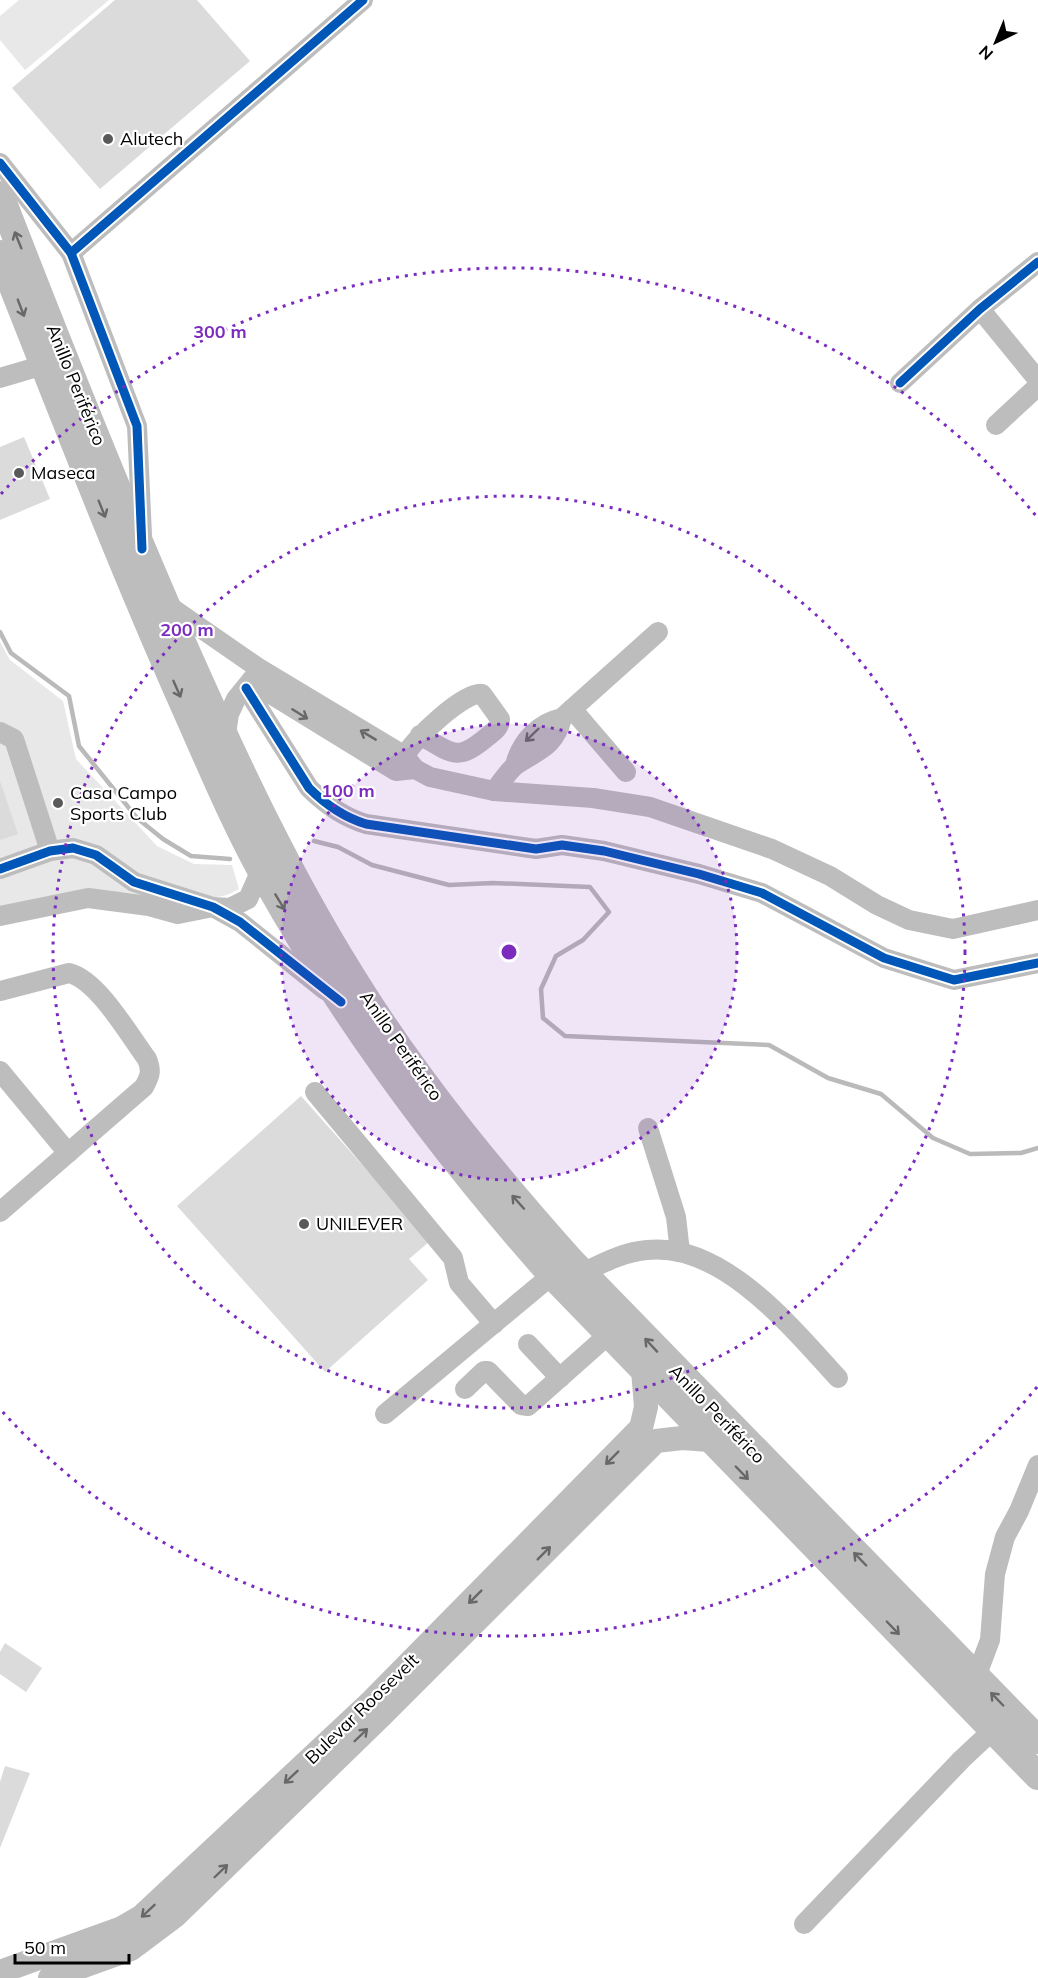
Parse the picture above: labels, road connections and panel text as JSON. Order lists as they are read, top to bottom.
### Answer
{
  "streets": {
    "highway": ["Anillo Periférico"],
    "main road": ["Bulevar Roosevelt"]
  },
  "places": [
    "Alutech",
    "Maseca",
    "Casa Campo Sports Club",
    "UNILEVER"
  ],
  "scale_bar": "50 m",
  "north": "bottom left",
  "rings": ["300 m", "200 m", "100 m"]
}
